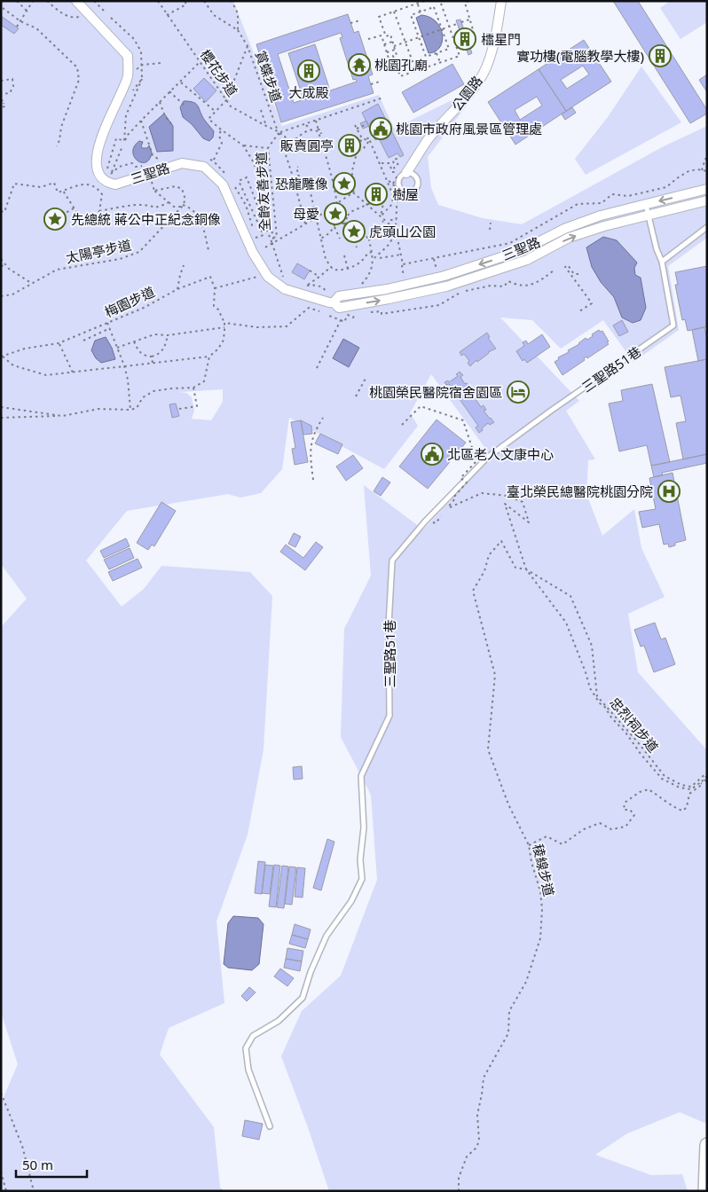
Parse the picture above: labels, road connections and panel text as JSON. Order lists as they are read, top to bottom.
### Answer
{
  "streets": {
    "street": ["公園路", "三聖路"],
    "lane": ["三聖路51巷"],
    "path": [
      "櫻花步道",
      "賞蝶步道",
      "全齡友善步道",
      "太陽亭步道",
      "梅園步道",
      "忠烈祠步道",
      "稜線步道"
    ]
  },
  "crossings": [
    ["櫻花步道", "賞蝶步道"],
    ["櫻花步道", "全齡友善步道"],
    ["賞蝶步道", "全齡友善步道"],
    ["三聖路", "三聖路51巷"],
    ["忠烈祠步道", "稜線步道"]
  ],
  "places": {
    "building": [
      "櫺星門",
      "實功樓(電腦教學大樓)",
      "大成殿",
      "販賣圓亭",
      "樹屋"
    ],
    "temple": ["桃園孔廟"],
    "public building": ["桃園市政府風景區管理處", "北區老人文康中心"],
    "place": [
      "恐龍雕像",
      "母愛",
      "先總統 蔣公中正紀念銅像",
      "虎頭山公園"
    ],
    "hotel": ["桃園榮民醫院宿舍園區"],
    "hospital": ["臺北榮民總醫院桃園分院"]
  },
  "scale_bar": "50 m"
}
